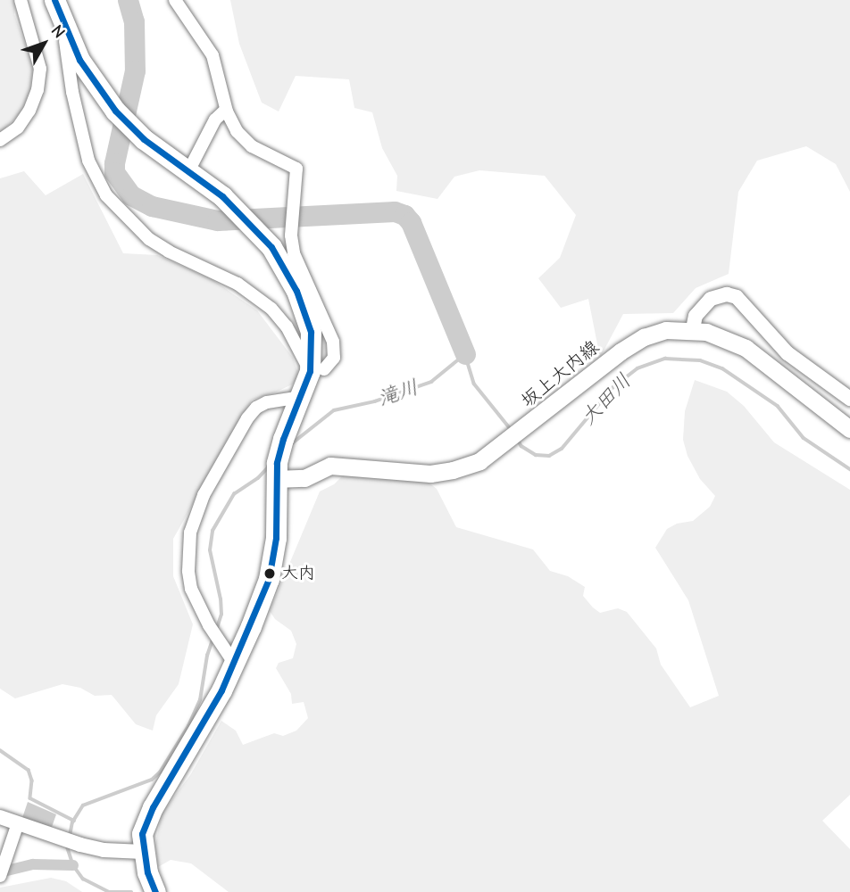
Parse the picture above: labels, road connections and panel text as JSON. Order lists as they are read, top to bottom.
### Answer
{
  "streets": {
    "main road": ["坂上大内線"]
  },
  "water": ["滝川", "大田川"],
  "places": ["大内"],
  "north": "top right"
}
